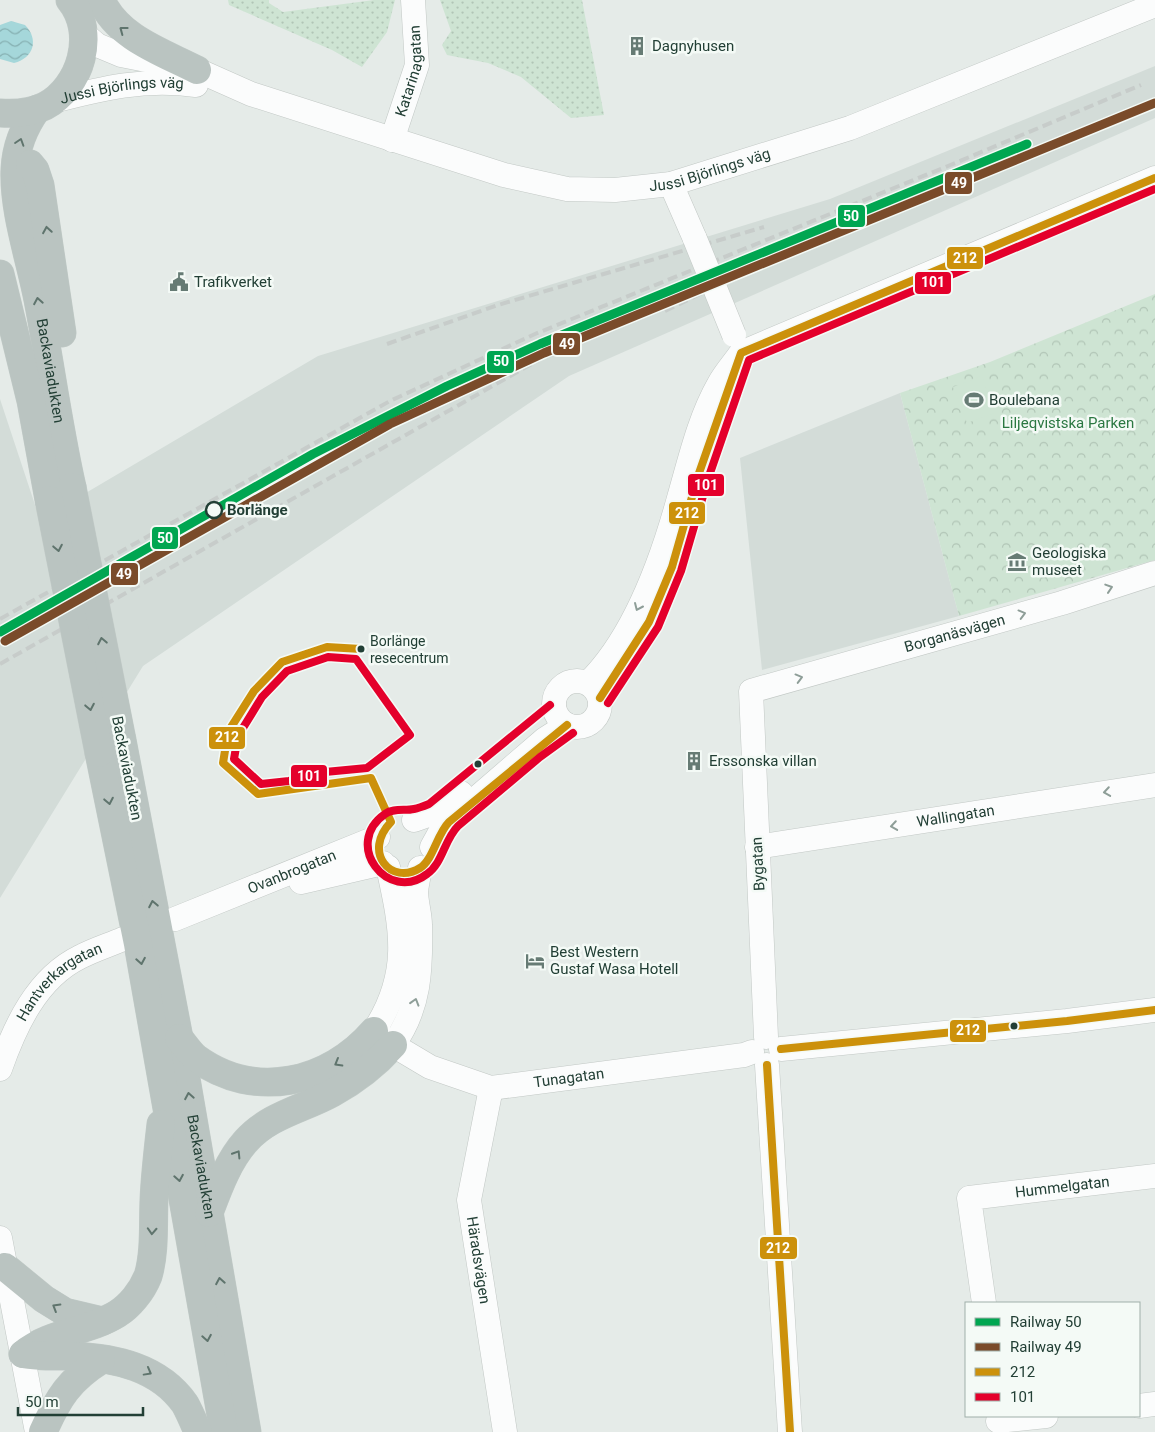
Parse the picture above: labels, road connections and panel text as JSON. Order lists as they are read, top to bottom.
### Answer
{
  "streets": {
    "highway": ["Backaviadukten"],
    "street": [
      "Katarinagatan",
      "Jussi Björlings väg",
      "Borganäsvägen",
      "Wallingatan",
      "Bygatan",
      "Ovanbrogatan",
      "Hantverkargatan",
      "Tunagatan",
      "Hummelgatan",
      "Häradsvägen"
    ]
  },
  "crossings": [
    ["Katarinagatan", "Jussi Björlings väg"],
    ["Jussi Björlings väg", "Backaviadukten"],
    ["Borganäsvägen", "Bygatan"],
    ["Wallingatan", "Bygatan"],
    ["Bygatan", "Tunagatan"],
    ["Tunagatan", "Häradsvägen"]
  ],
  "one_way": ["Borganäsvägen", "Wallingatan"],
  "parks": ["Liljeqvistska Parken"],
  "places": {
    "building": ["Dagnyhusen", "Erssonska villan"],
    "public building": ["Trafikverket"],
    "sports": ["Boulebana"],
    "other": ["Borlänge", "Borlänge resecentrum"],
    "museum": ["Geologiska museet"],
    "hotel": ["Best Western Gustaf Wasa Hotell"]
  },
  "lines": [
    "rail line 49",
    "rail line 50",
    "transit line 212",
    "transit line 101"
  ],
  "legend": [
    "Railway 50",
    "Railway 49",
    "212",
    "101"
  ],
  "scale_bar": "50 m"
}
